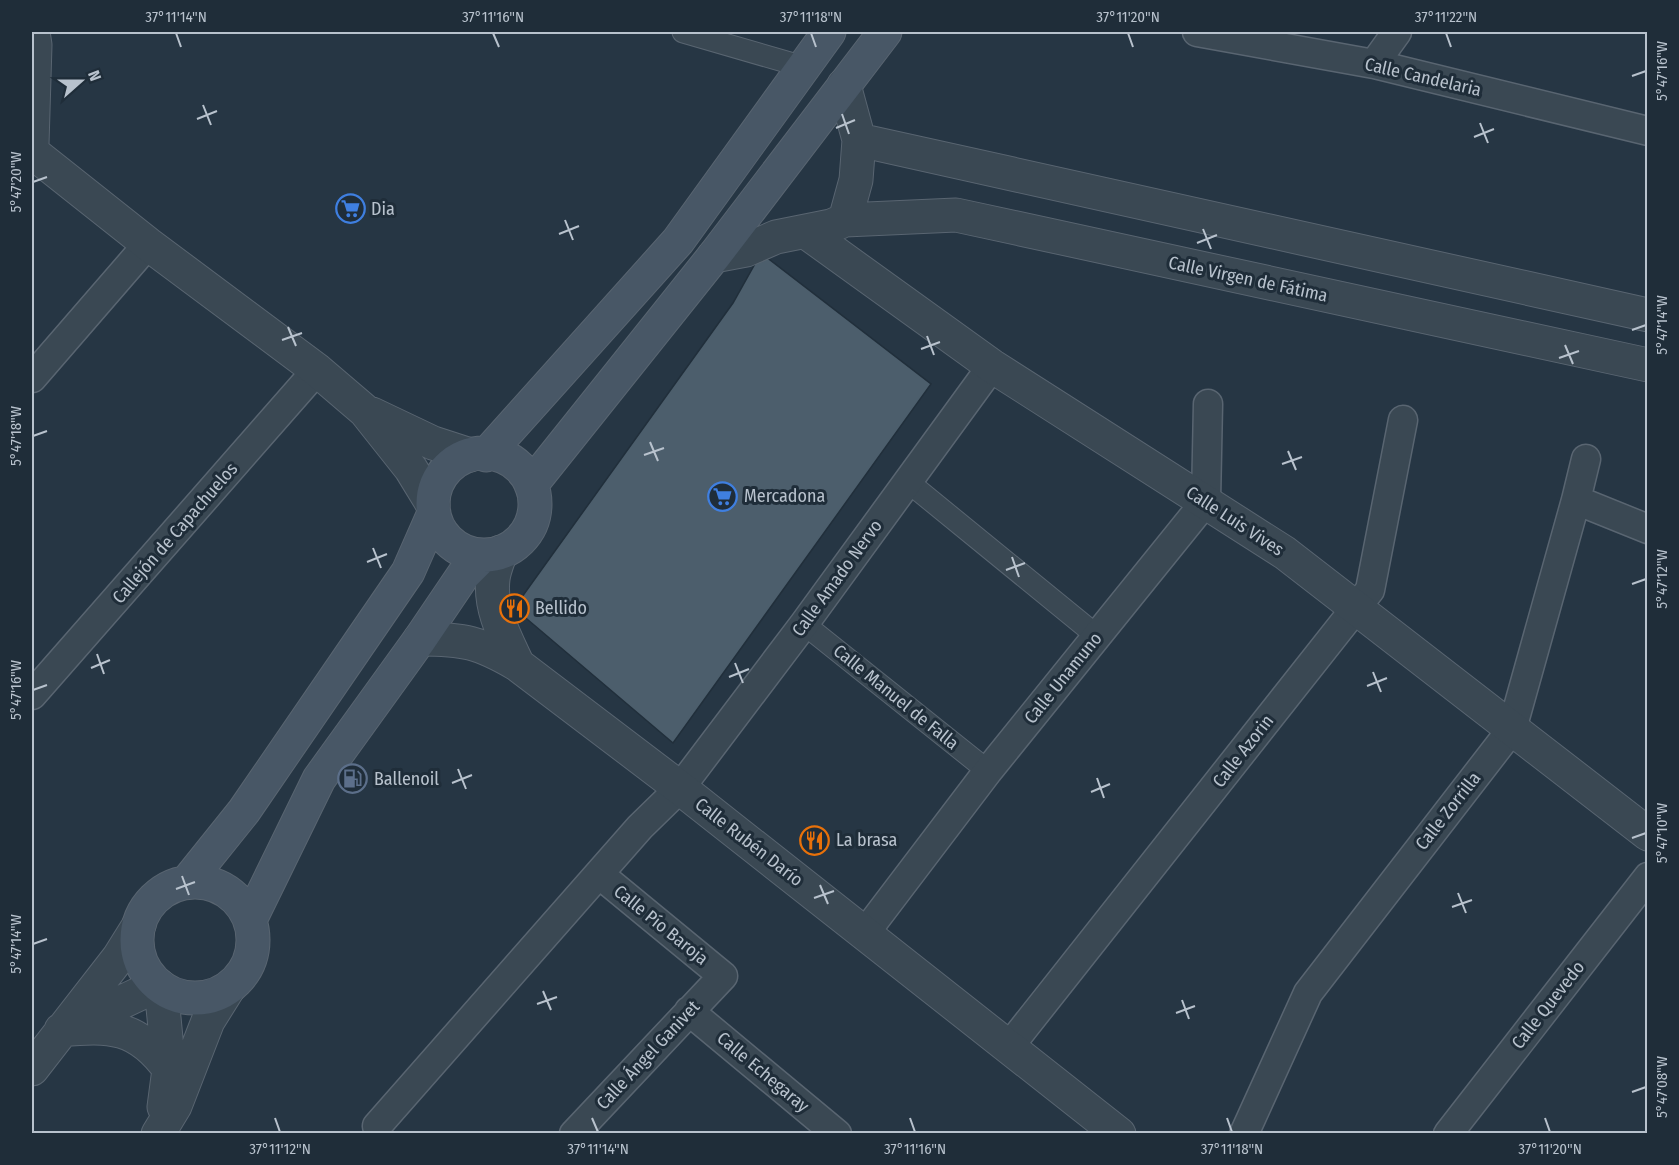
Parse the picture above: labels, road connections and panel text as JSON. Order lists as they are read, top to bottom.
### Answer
{
  "streets": {
    "street": [
      "Calle Candelaria",
      "Calle Virgen de Fátima",
      "Calle Luis Vives",
      "Callejón de Capachuelos",
      "Calle Amado Nervo",
      "Calle Unamuno",
      "Calle Manuel de Falla",
      "Calle Azorin",
      "Calle Zorrilla",
      "Calle Rubén Darío",
      "Calle Pío Baroja",
      "Calle Quevedo",
      "Calle Ángel Ganivet",
      "Calle Echegaray"
    ]
  },
  "crossings": [
    ["Calle Virgen de Fátima", "Calle Luis Vives"],
    ["Calle Luis Vives", "Calle Amado Nervo"],
    ["Calle Luis Vives", "Calle Unamuno"],
    ["Calle Luis Vives", "Calle Azorin"],
    ["Calle Luis Vives", "Calle Zorrilla"],
    ["Calle Amado Nervo", "Calle Manuel de Falla"],
    ["Calle Amado Nervo", "Calle Rubén Darío"],
    ["Calle Amado Nervo", "Calle Pío Baroja"],
    ["Calle Unamuno", "Calle Manuel de Falla"],
    ["Calle Unamuno", "Calle Rubén Darío"],
    ["Calle Azorin", "Calle Rubén Darío"],
    ["Calle Pío Baroja", "Calle Ángel Ganivet"],
    ["Calle Ángel Ganivet", "Calle Echegaray"]
  ],
  "places": {
    "supermarket": ["Dia", "Mercadona"],
    "restaurant": ["Bellido", "La brasa"],
    "fuel station": ["Ballenoil"]
  },
  "north": "right",
  "coordinates": [
    "37°11'14\"N",
    "37°11'16\"N",
    "37°11'18\"N",
    "37°11'20\"N",
    "37°11'22\"N",
    "5°47'16\"W",
    "5°47'20\"W",
    "5°47'14\"W",
    "5°47'18\"W",
    "5°47'12\"W",
    "5°47'10\"W",
    "5°47'08\"W",
    "37°11'12\"N"
  ]
}
